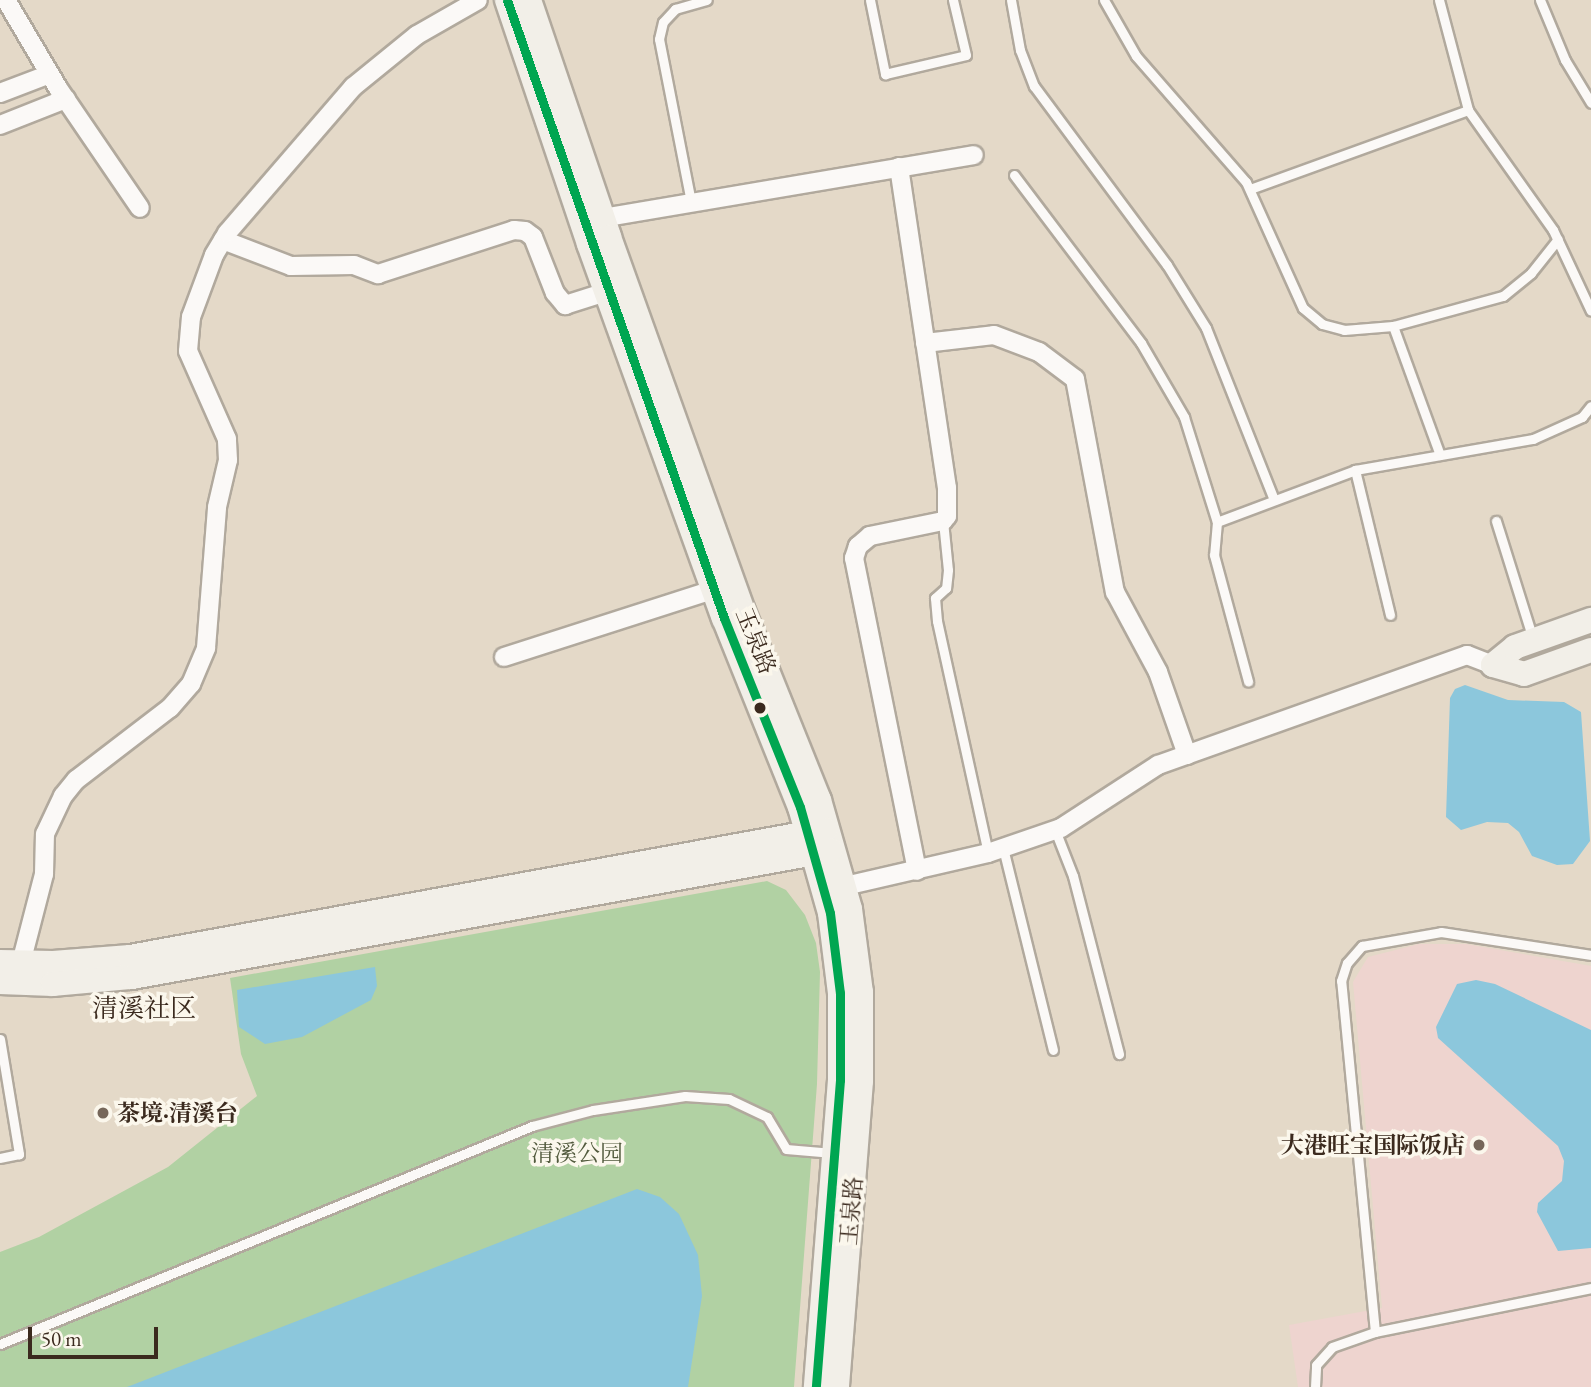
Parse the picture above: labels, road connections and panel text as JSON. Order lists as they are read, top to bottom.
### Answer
{
  "streets": {
    "main road": ["玉泉路"]
  },
  "districts": ["清溪社区"],
  "parks": ["清溪公园"],
  "places": ["茶境·清溪台", "大港旺宝国际饭店"],
  "scale_bar": "50 m"
}
